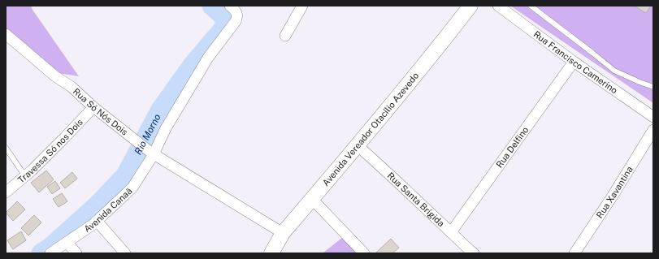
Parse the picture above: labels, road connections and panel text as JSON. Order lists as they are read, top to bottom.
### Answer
{
  "streets": {
    "main road": ["Avenida Vereador Otacílio Azevedo"],
    "street": [
      "Rua Francisco Camerino",
      "Rua Só Nós Dois",
      "Rua Delfino",
      "Travessa Só nos Dois",
      "Rua Xavantina",
      "Rua Santa Brígida",
      "Avenida Canaã"
    ]
  },
  "crossings": [
    ["Rua Francisco Camerino", "Rua Delfino"],
    ["Rua Só Nós Dois", "Avenida Vereador Otacílio Azevedo"],
    ["Rua Só Nós Dois", "Travessa Só nos Dois"],
    ["Rua Só Nós Dois", "Avenida Canaã"],
    ["Avenida Vereador Otacílio Azevedo", "Rua Santa Brígida"],
    ["Rua Delfino", "Rua Santa Brígida"]
  ],
  "water": ["Rio Morno"]
}
